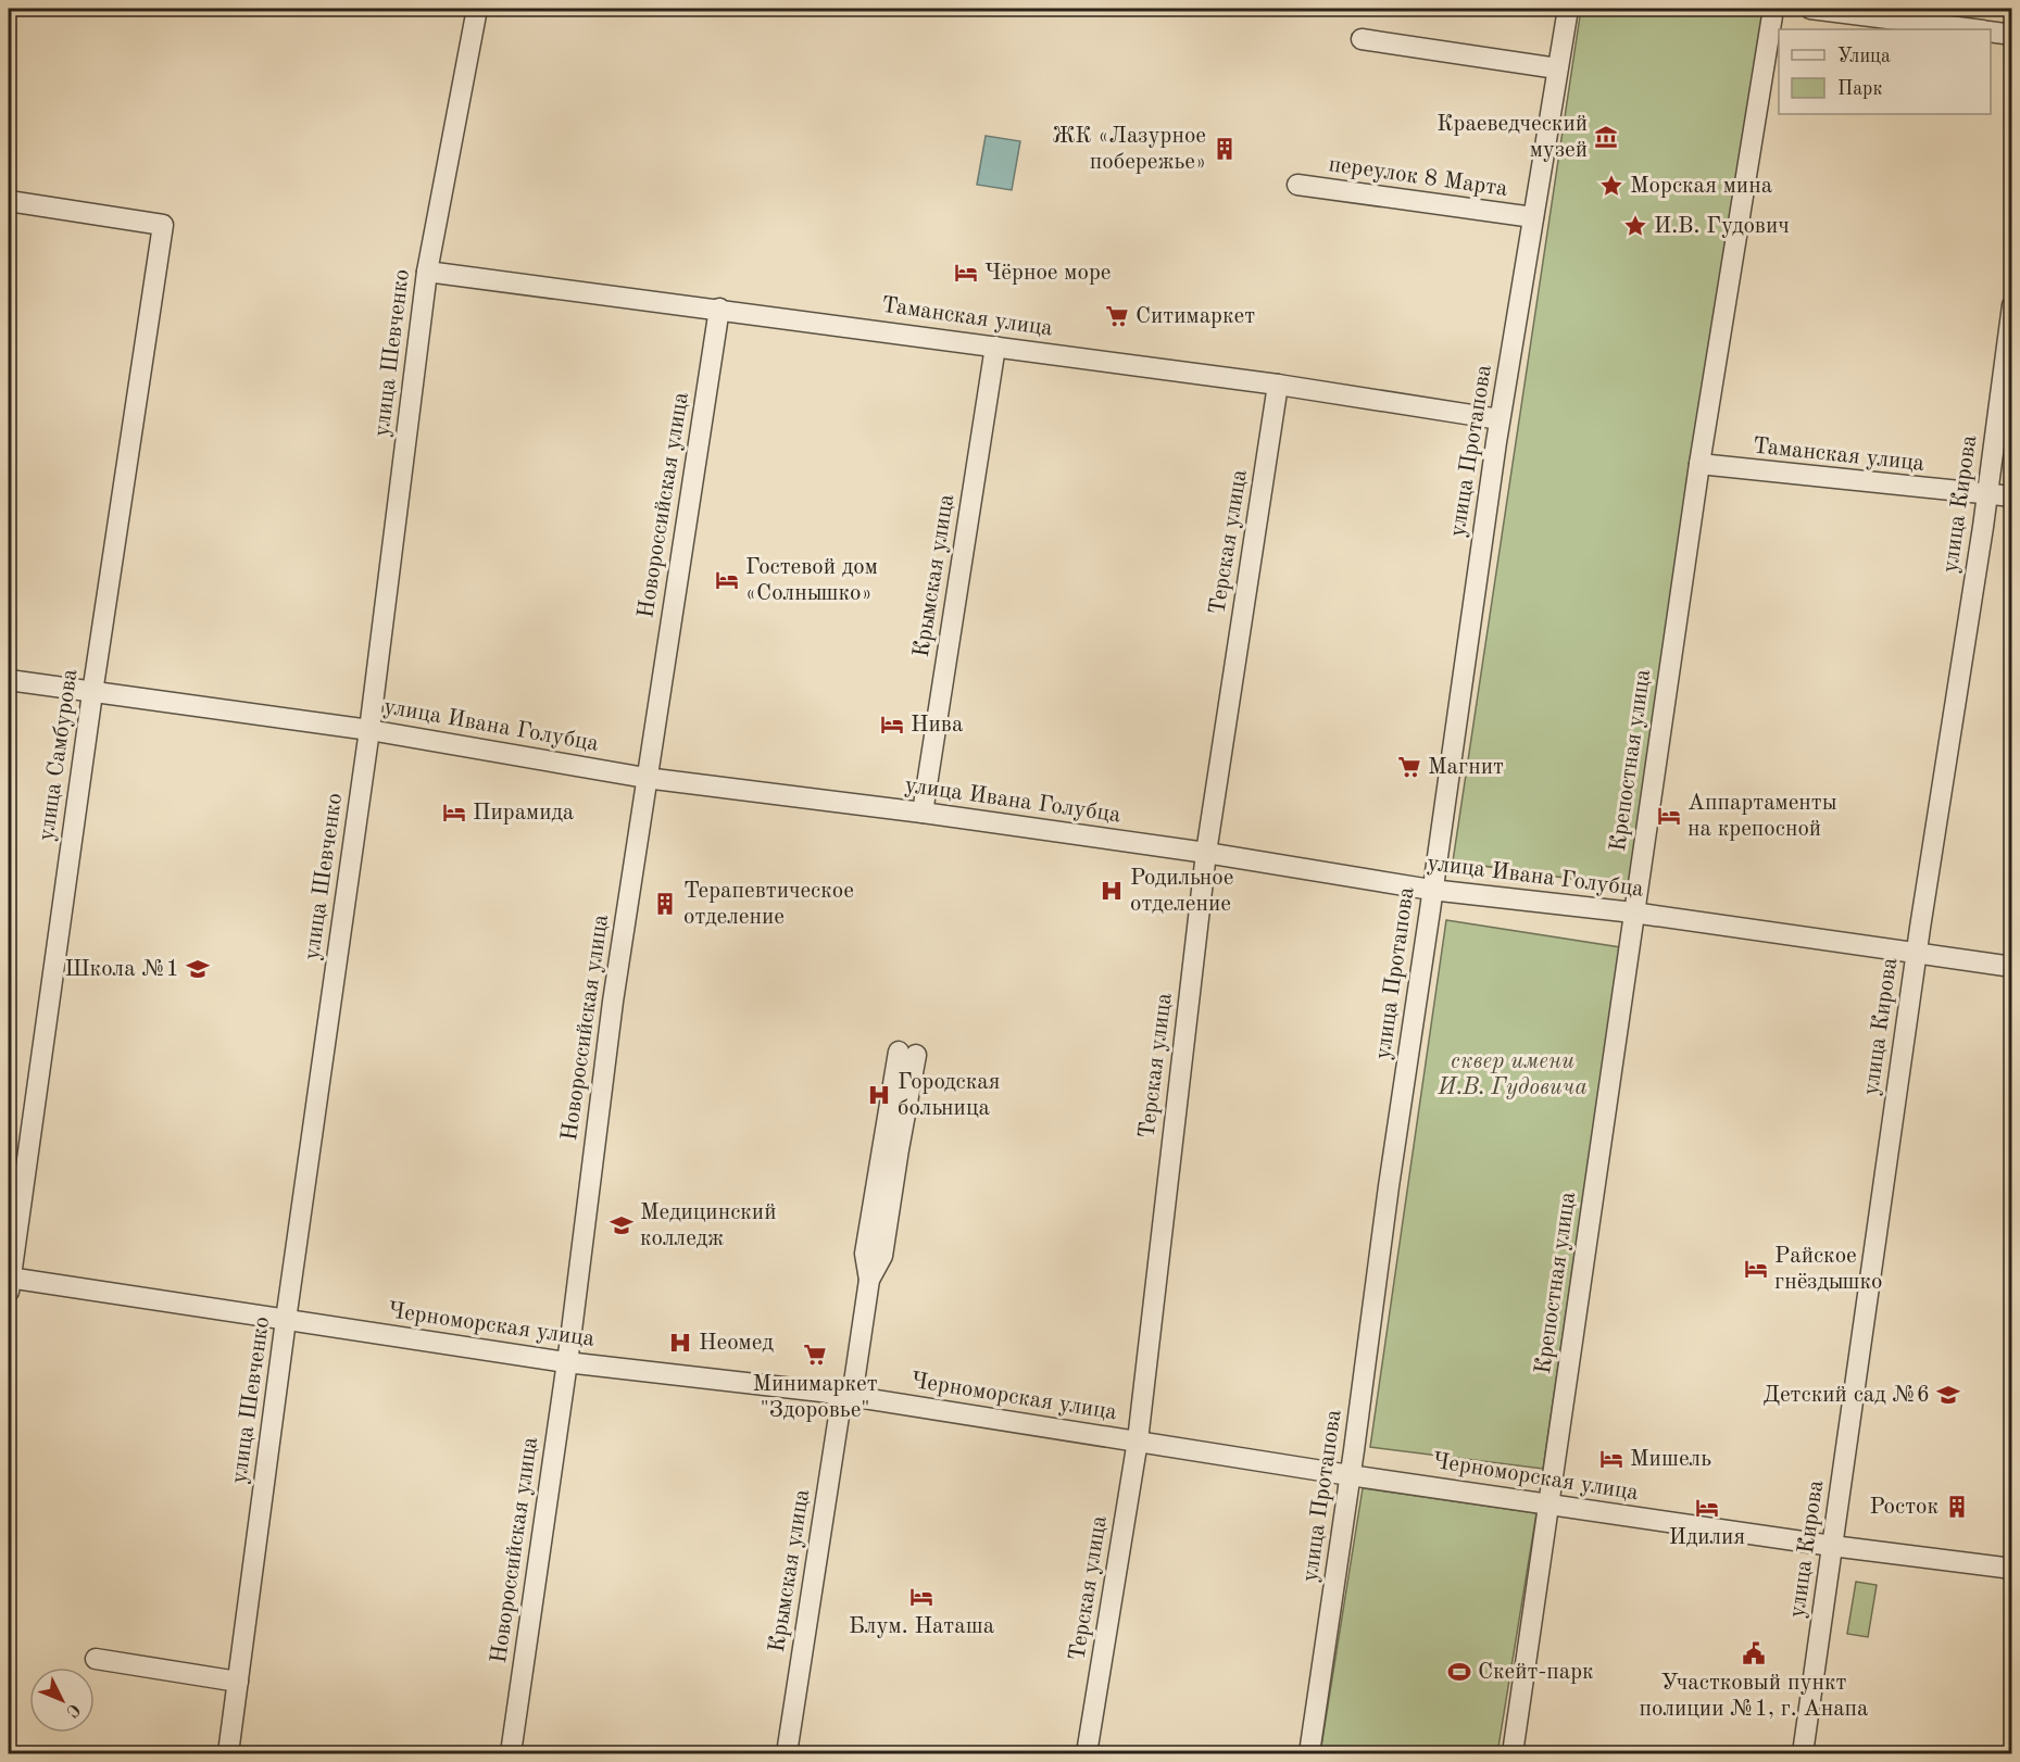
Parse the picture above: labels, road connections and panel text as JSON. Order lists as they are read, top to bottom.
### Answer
{
  "streets": {
    "street": [
      "переулок 8 Марта",
      "Таманская улица",
      "улица Шевченко",
      "улица Протапова",
      "улица Кирова",
      "Новороссийская улица",
      "Терская улица",
      "Крымская улица",
      "улица Ивана Голубца",
      "улица Самбурова",
      "Крепостная улица",
      "Черноморская улица"
    ]
  },
  "crossings": [
    ["переулок 8 Марта", "улица Протапова"],
    ["Таманская улица", "улица Шевченко"],
    ["Таманская улица", "улица Протапова"],
    ["Таманская улица", "улица Кирова"],
    ["Таманская улица", "Новороссийская улица"],
    ["Таманская улица", "Терская улица"],
    ["Таманская улица", "Крымская улица"],
    ["Таманская улица", "Крепостная улица"],
    ["улица Шевченко", "улица Ивана Голубца"],
    ["улица Шевченко", "Черноморская улица"],
    ["улица Протапова", "улица Ивана Голубца"],
    ["улица Протапова", "Черноморская улица"],
    ["улица Кирова", "улица Ивана Голубца"],
    ["улица Кирова", "Черноморская улица"],
    ["Новороссийская улица", "улица Ивана Голубца"],
    ["Новороссийская улица", "Черноморская улица"],
    ["Терская улица", "улица Ивана Голубца"],
    ["Терская улица", "Черноморская улица"],
    ["Крымская улица", "улица Ивана Голубца"],
    ["Крымская улица", "Черноморская улица"],
    ["улица Ивана Голубца", "улица Самбурова"],
    ["улица Ивана Голубца", "Крепостная улица"],
    ["улица Самбурова", "Черноморская улица"],
    ["Крепостная улица", "Черноморская улица"]
  ],
  "parks": ["сквер имени И.В. Гудовича"],
  "places": {
    "museum": ["Краеведческий музей"],
    "building": ["ЖК «Лазурное побережье»", "Терапевтическое отделение", "Росток"],
    "place": ["Морская мина", "И.В. Гудович"],
    "hotel": [
      "Чёрное море",
      "Гостевой дом «Солнышко»",
      "Нива",
      "Пирамида",
      "Аппартаменты на крепосной",
      "Райское гнёздышко",
      "Мишель",
      "Идилия",
      "Блум. Наташа"
    ],
    "supermarket": ["Ситимаркет", "Магнит", "Минимаркет \"Здоровье\""],
    "hospital": ["Родильное отделение", "Городская больница", "Неомед"],
    "school or university": ["Школа №1", "Медицинский колледж", "Детский сад №6"],
    "public building": ["Участковый пункт полиции №1, г. Анапа"],
    "sports": ["Скейт-парк"]
  },
  "legend": ["Улица", "Парк"],
  "north": "bottom right"
}
